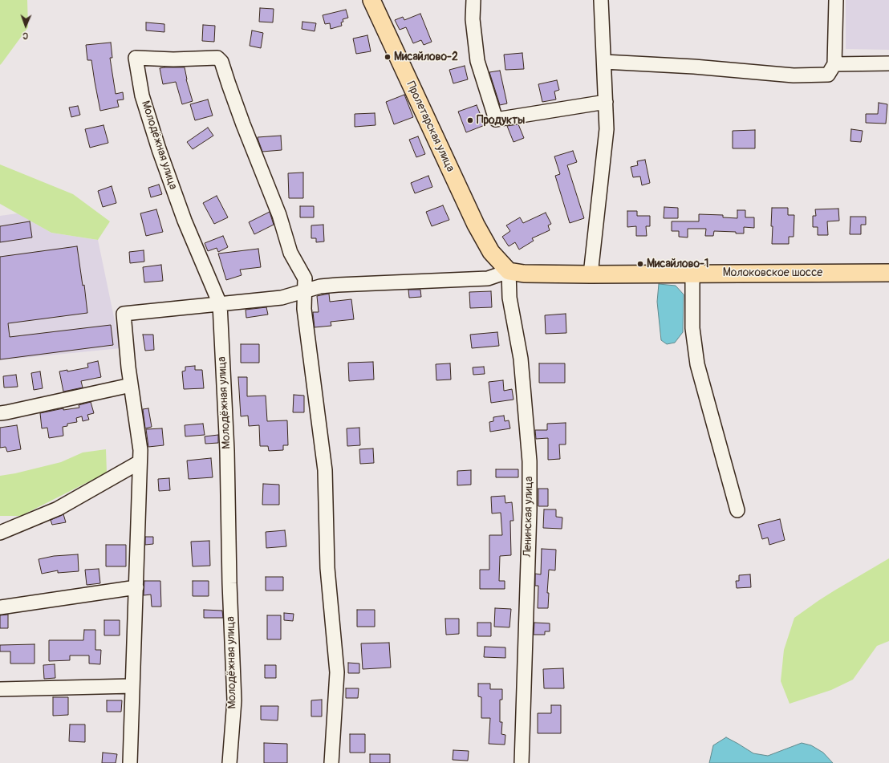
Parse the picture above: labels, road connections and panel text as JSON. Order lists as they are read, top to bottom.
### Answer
{
  "streets": {
    "main road": ["Пролетарская улица", "Молоковское шоссе"],
    "street": ["Молодёжная улица", "Ленинская улица"]
  },
  "crossings": [
    ["Пролетарская улица", "Молоковское шоссе"],
    ["Пролетарская улица", "Ленинская улица"],
    ["Молоковское шоссе", "Ленинская улица"]
  ],
  "places": ["Мисайлово-2", "Продукты", "Мисайлово-1"],
  "north": "bottom"
}
